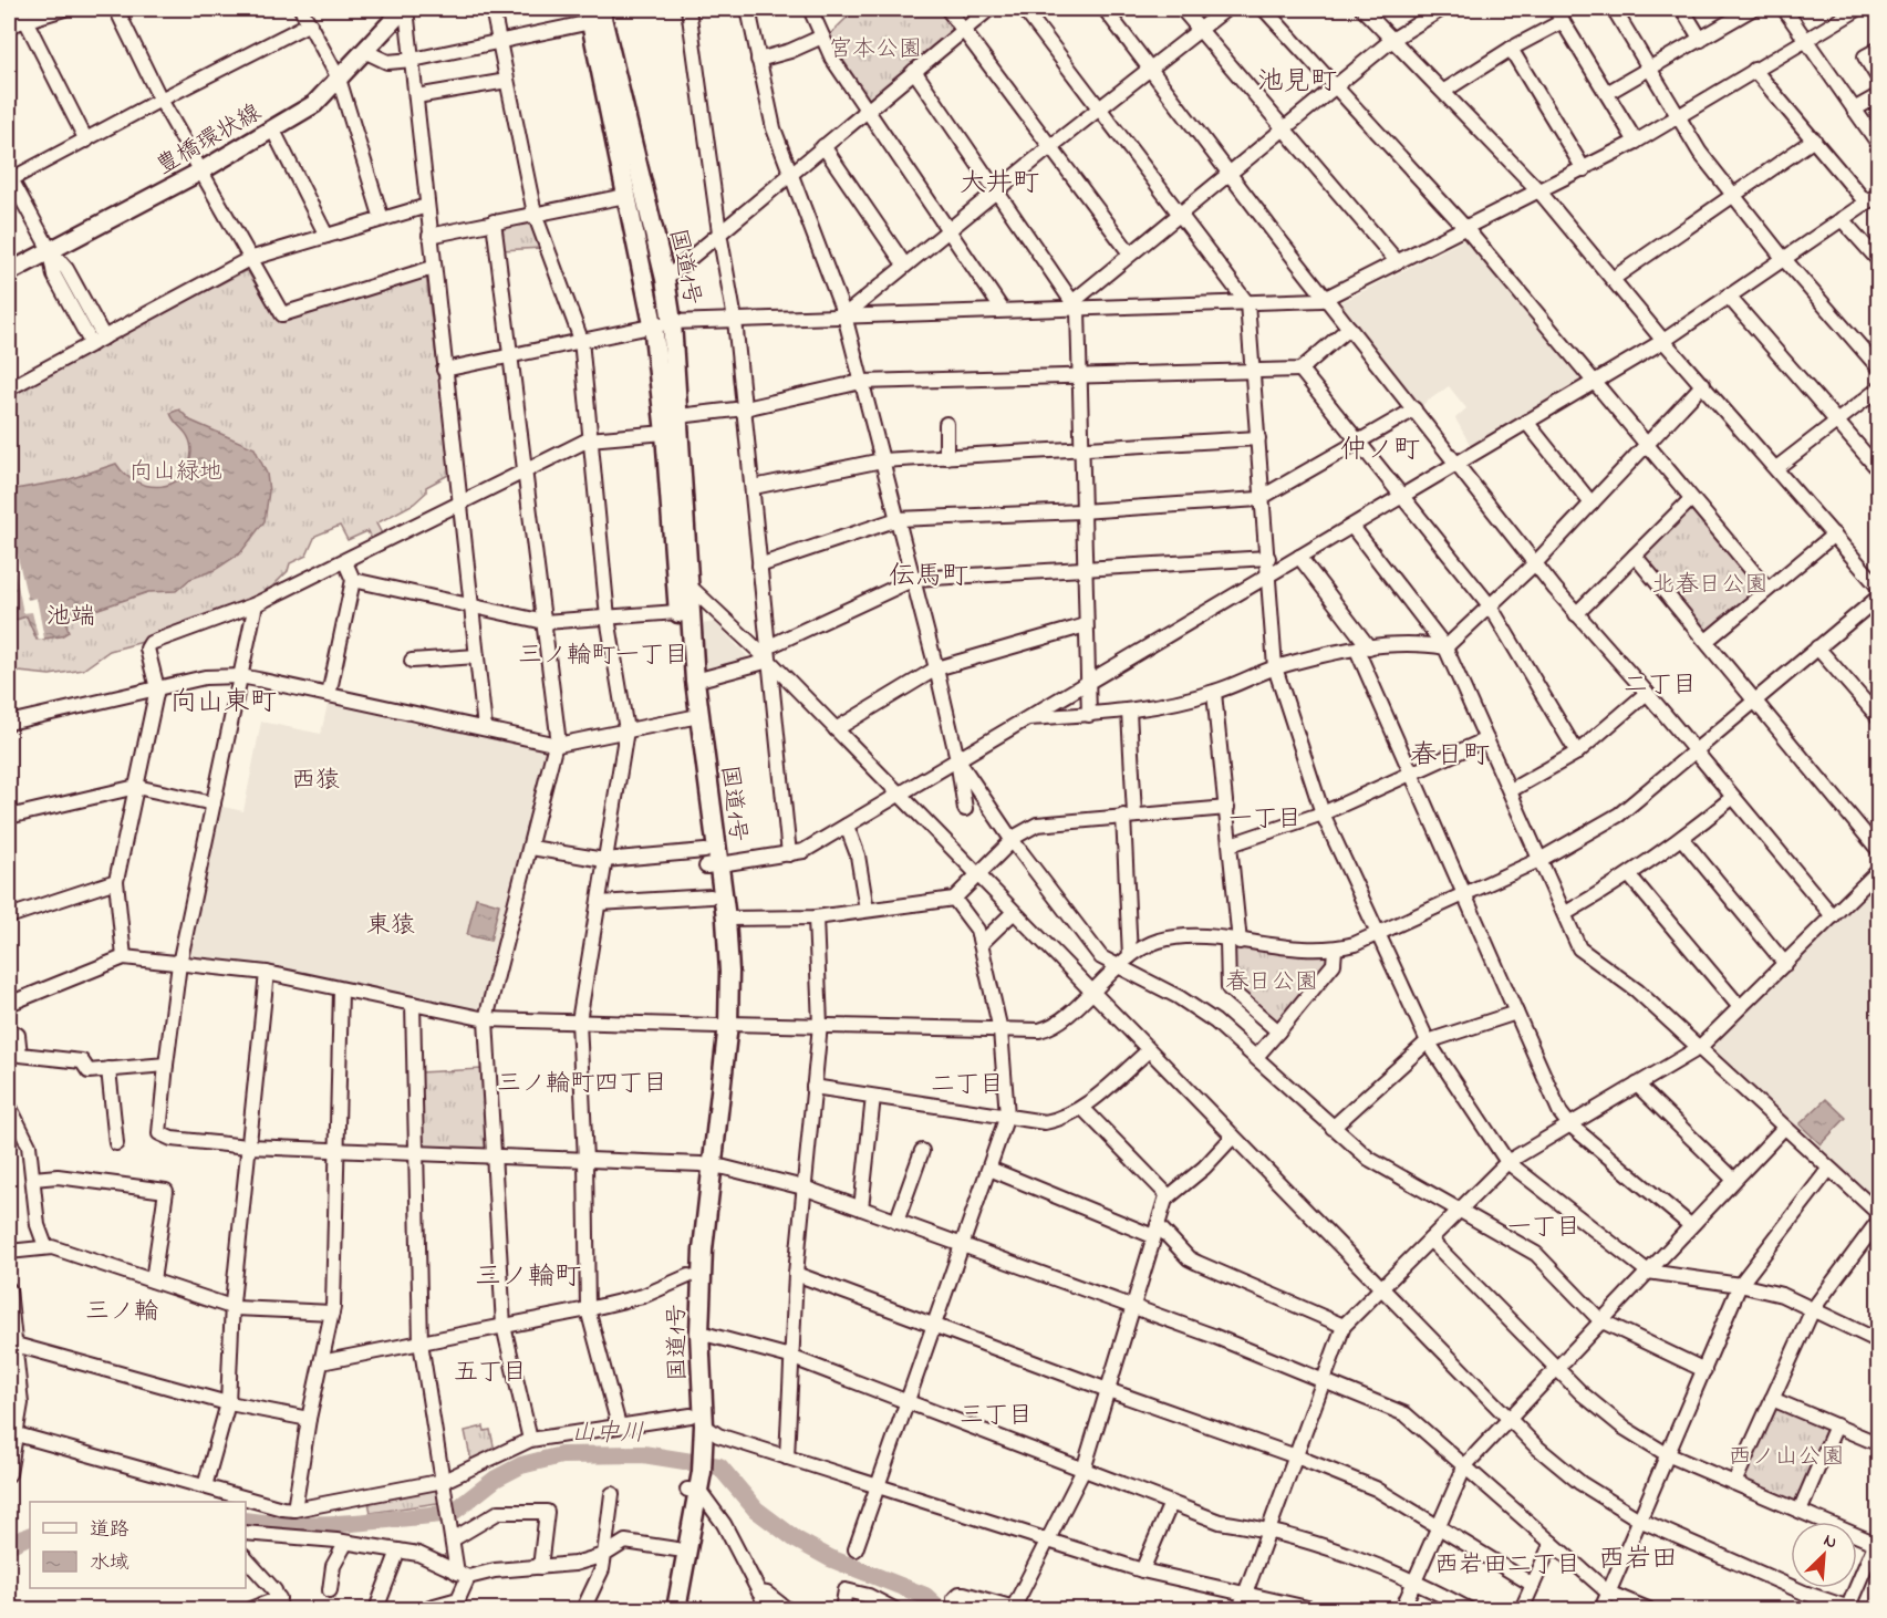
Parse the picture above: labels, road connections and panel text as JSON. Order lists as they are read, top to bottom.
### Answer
{
  "streets": {
    "highway": ["国道1号"],
    "main road": ["豊橋環状線"]
  },
  "districts": [
    "池見町",
    "大井町",
    "仲ノ町",
    "伝馬町",
    "池端",
    "三ノ輪町一丁目",
    "二丁目",
    "向山東町",
    "春日町",
    "西猿",
    "一丁目",
    "東猿",
    "三ノ輪町四丁目",
    "二丁目",
    "一丁目",
    "三ノ輪町",
    "三ノ輪",
    "五丁目",
    "三丁目",
    "西岩田",
    "西岩田二丁目"
  ],
  "water": ["山中川"],
  "parks": [
    "宮本公園",
    "向山緑地",
    "北春日公園",
    "春日公園",
    "西ノ山公園"
  ],
  "legend": ["道路", "水域"],
  "north": "top right"
}
